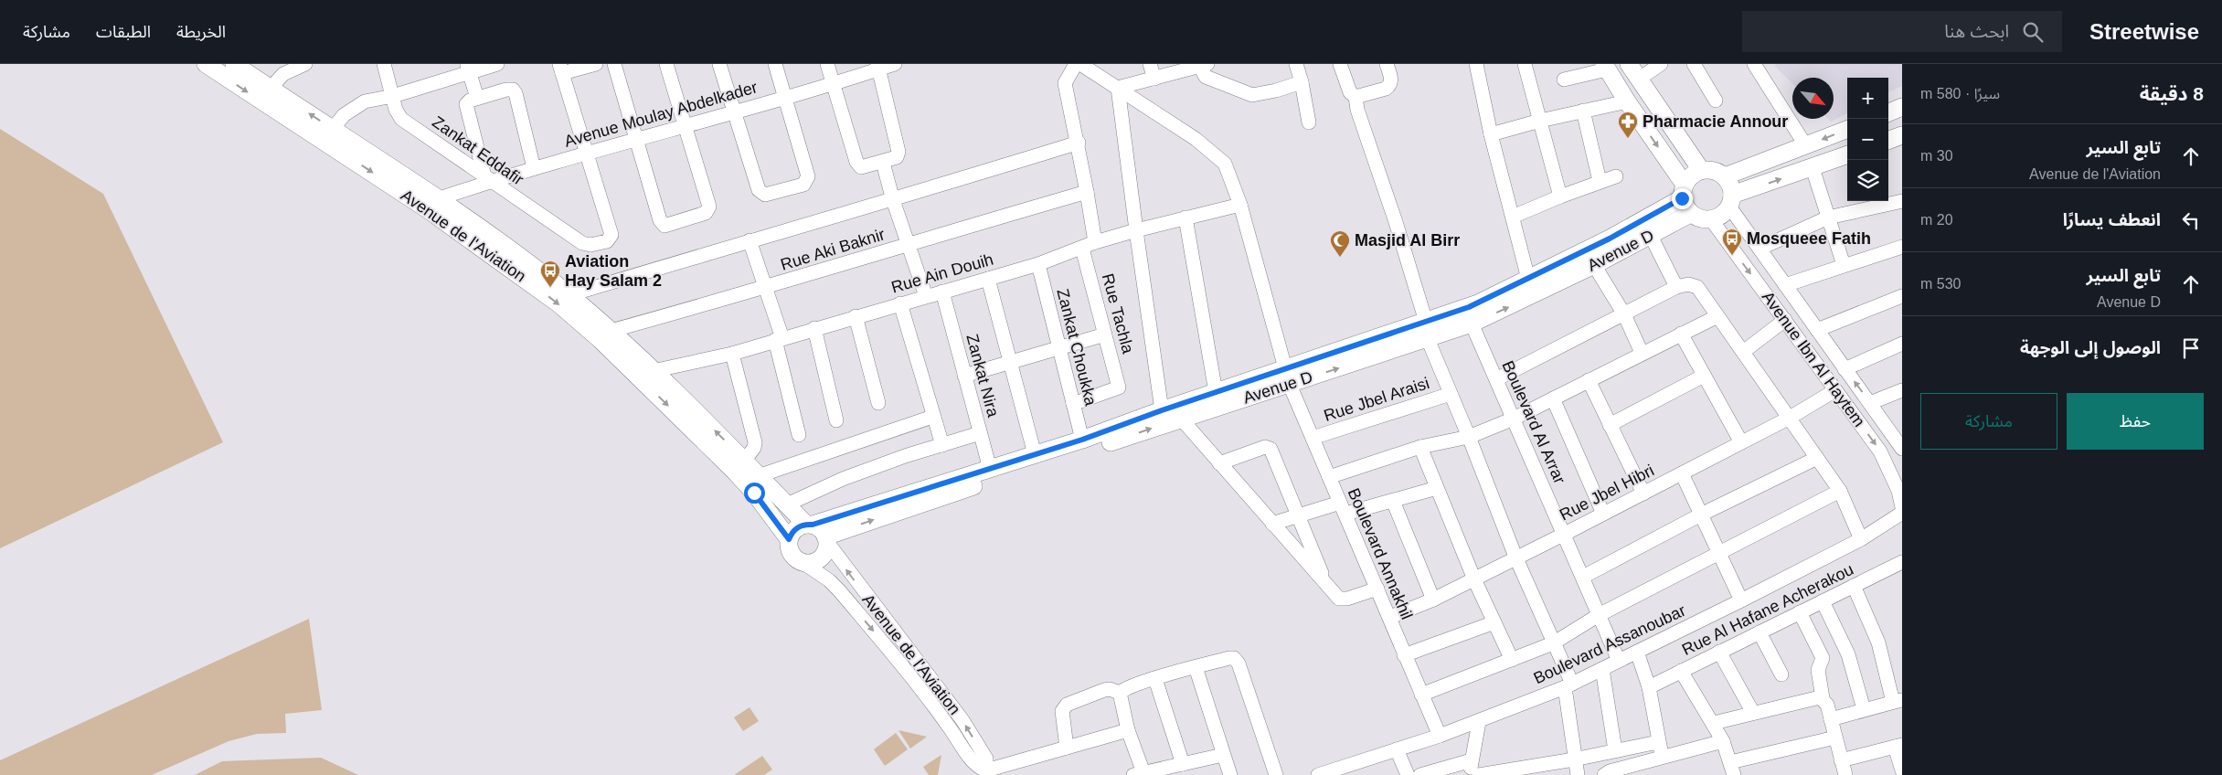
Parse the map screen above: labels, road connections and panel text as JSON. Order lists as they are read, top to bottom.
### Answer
{
  "streets": {
    "main road": ["Avenue de l'Aviation", "Avenue D"],
    "street": [
      "Avenue Moulay Abdelkader",
      "Zankat Eddafir",
      "Rue Aki Baknir",
      "Rue Ain Douih",
      "Rue Tachla",
      "Zankat Choukka",
      "Avenue Ibn Al Haytem",
      "Zankat Nira",
      "Rue Jbel Araisi",
      "Boulevard Al Arrar",
      "Rue Jbel Hibri",
      "Boulevard Annakhil",
      "Rue Al Hafane Acherakou",
      "Boulevard Assanoubar"
    ]
  },
  "crossings": [
    ["Avenue Moulay Abdelkader", "Zankat Eddafir"],
    ["Avenue Moulay Abdelkader", "Avenue de l'Aviation"],
    ["Avenue de l'Aviation", "Rue Aki Baknir"],
    ["Avenue de l'Aviation", "Avenue D"],
    ["Avenue de l'Aviation", "Rue Ain Douih"],
    ["Rue Aki Baknir", "Rue Tachla"],
    ["Avenue D", "Zankat Choukka"],
    ["Avenue D", "Avenue Ibn Al Haytem"],
    ["Avenue D", "Zankat Nira"],
    ["Avenue D", "Boulevard Al Arrar"],
    ["Avenue D", "Boulevard Annakhil"],
    ["Rue Ain Douih", "Rue Tachla"],
    ["Rue Ain Douih", "Zankat Choukka"],
    ["Rue Ain Douih", "Zankat Nira"],
    ["Rue Ain Douih", "Boulevard Annakhil"],
    ["Rue Tachla", "Zankat Choukka"],
    ["Avenue Ibn Al Haytem", "Rue Jbel Hibri"],
    ["Rue Jbel Araisi", "Boulevard Annakhil"],
    ["Boulevard Al Arrar", "Rue Jbel Hibri"],
    ["Boulevard Al Arrar", "Boulevard Assanoubar"],
    ["Rue Jbel Hibri", "Boulevard Annakhil"],
    ["Boulevard Annakhil", "Boulevard Assanoubar"]
  ],
  "places": {
    "pharmacy": ["Pharmacie Annour"],
    "bus stop": ["Mosqueee Fatih", "Aviation Hay Salam 2"],
    "mosque": ["Masjid Al Birr"]
  },
  "north": "bottom right",
  "page": {
    "header": "Streetwise",
    "search": "ابحث هنا",
    "nav": ["الخريطة", "الطبقات", "مشاركة"],
    "heading": ["8 دقيقة", "سيرًا · 580 m"],
    "map_buttons": ["+", "−"],
    "list": [
      ["تابع السير", "Avenue de l'Aviation", "30 m"],
      ["انعطف يسارًا", "20 m"],
      ["تابع السير", "Avenue D", "530 m"],
      "الوصول إلى الوجهة"
    ],
    "buttons": ["حفظ", "مشاركة"]
  }
}
